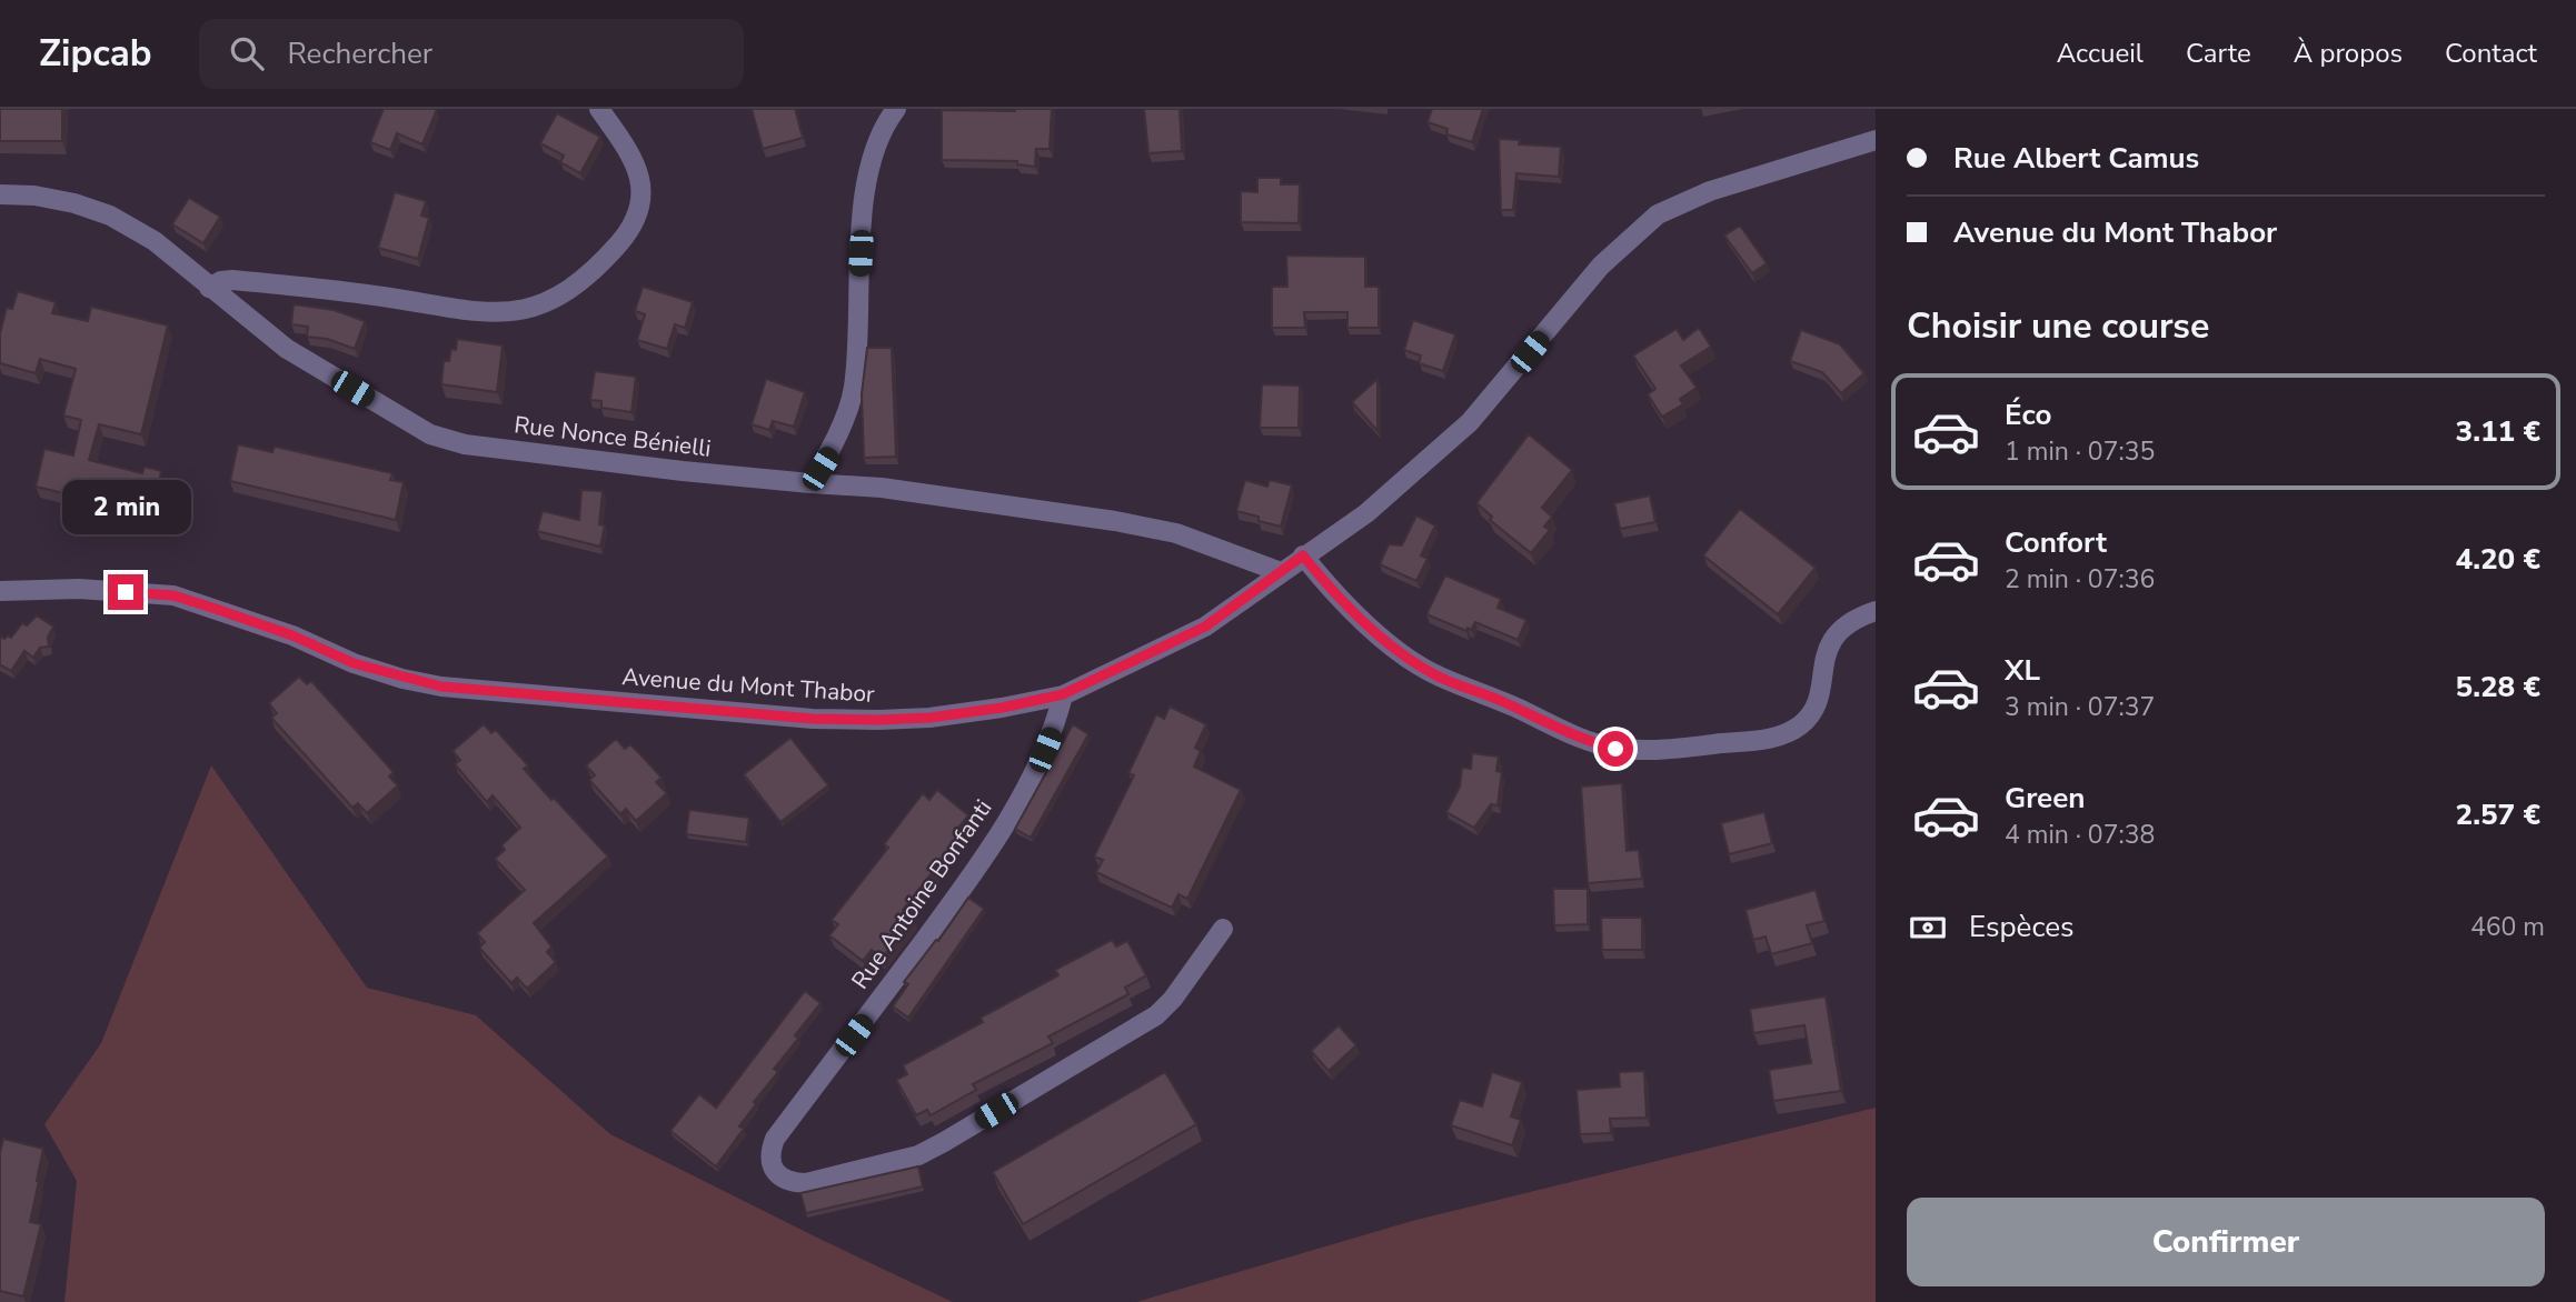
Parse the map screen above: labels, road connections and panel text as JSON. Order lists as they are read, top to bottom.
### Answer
{
  "streets": {
    "street": ["Rue Nonce Bénielli", "Avenue du Mont Thabor", "Rue Antoine Bonfanti"]
  },
  "crossings": [
    ["Rue Nonce Bénielli", "Avenue du Mont Thabor"],
    ["Avenue du Mont Thabor", "Rue Antoine Bonfanti"]
  ],
  "page": {
    "header": "Zipcab",
    "search": "Rechercher",
    "nav": [
      "Accueil",
      "Carte",
      "À propos",
      "Contact"
    ],
    "banner": ["Rue Albert Camus", "Avenue du Mont Thabor"],
    "heading": "Choisir une course",
    "list": [
      {
        "name": "Éco",
        "note": "1 min · 07:35",
        "value": "3.11 €"
      },
      {
        "name": "Confort",
        "note": "2 min · 07:36",
        "value": "4.20 €"
      },
      {
        "name": "XL",
        "note": "3 min · 07:37",
        "value": "5.28 €"
      },
      {
        "name": "Green",
        "note": "4 min · 07:38",
        "value": "2.57 €"
      }
    ],
    "bubble": "2 min",
    "pay": ["Espèces", "460 m"],
    "buttons": "Confirmer"
  }
}
